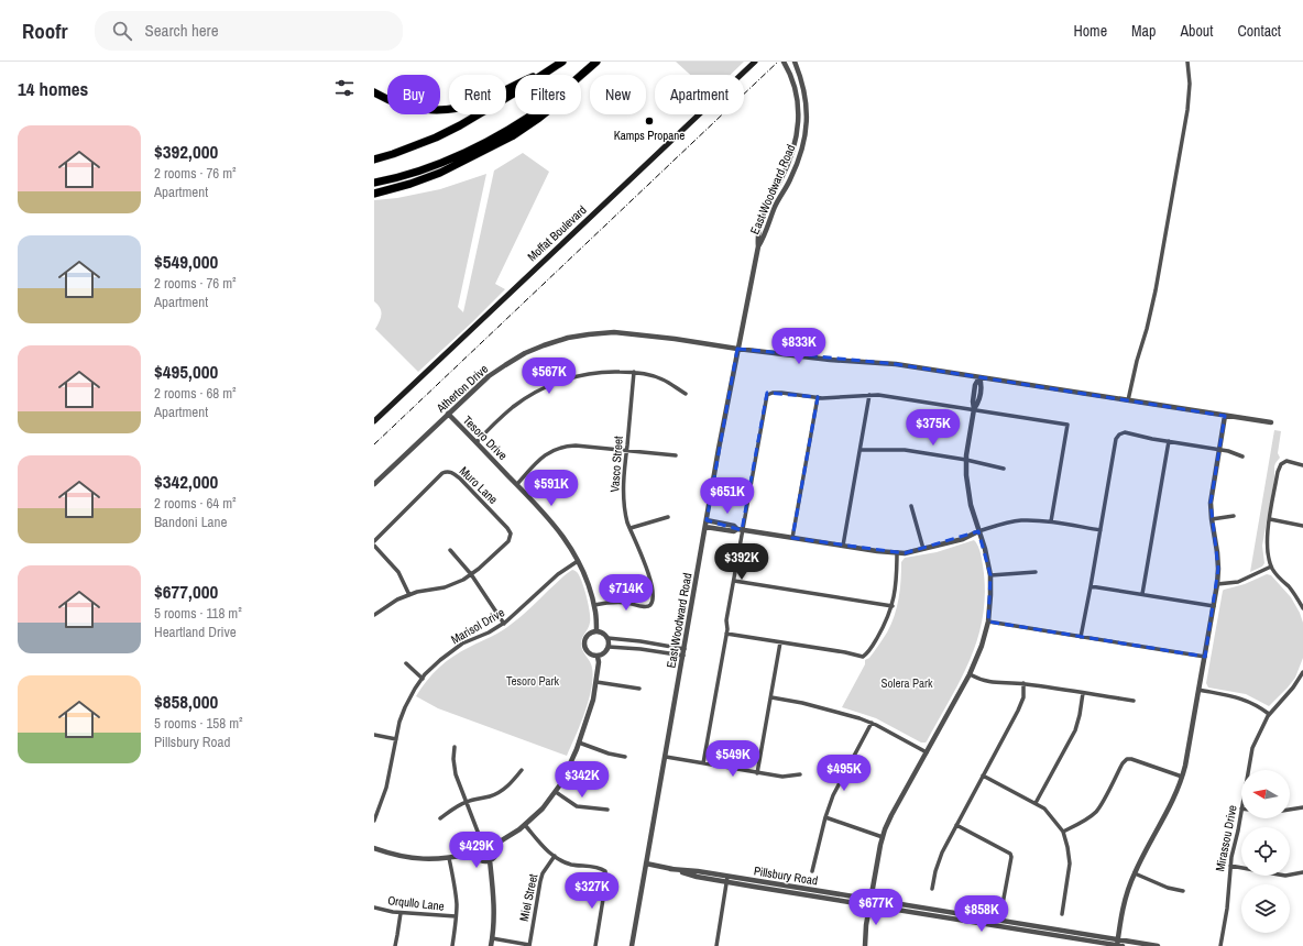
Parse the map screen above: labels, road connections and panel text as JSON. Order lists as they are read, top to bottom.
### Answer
{
  "streets": {
    "main road": ["Moffat Boulevard"],
    "street": [
      "East Woodward Road",
      "Atherton Drive",
      "Tesoro Drive",
      "Vasco Street",
      "Muro Lane",
      "Marisol Drive",
      "Mirassou Drive",
      "Pillsbury Road",
      "Miel Street",
      "Orqullo Lane"
    ]
  },
  "crossings": [
    ["East Woodward Road", "Atherton Drive"],
    ["East Woodward Road", "Pillsbury Road"],
    ["Atherton Drive", "Tesoro Drive"],
    ["Tesoro Drive", "Vasco Street"],
    ["Tesoro Drive", "Marisol Drive"]
  ],
  "parks": ["Tesoro Park", "Solera Park"],
  "places": ["Kamps Propane"],
  "north": "left",
  "page": {
    "header": "Roofr",
    "search": "Search here",
    "nav": [
      "Home",
      "Map",
      "About",
      "Contact"
    ],
    "heading": "14 homes",
    "chip": [
      "Buy",
      "Rent",
      "Filters",
      "New",
      "Apartment"
    ],
    "list": [
      {
        "name": "$392,000",
        "note": "2 rooms · 76 m² · Apartment"
      },
      {
        "name": "$549,000",
        "note": "2 rooms · 76 m² · Apartment"
      },
      {
        "name": "$495,000",
        "note": "2 rooms · 68 m² · Apartment"
      },
      {
        "name": "$342,000",
        "note": "2 rooms · 64 m² · Bandoni Lane"
      },
      {
        "name": "$677,000",
        "note": "5 rooms · 118 m² · Heartland Drive"
      },
      {
        "name": "$858,000",
        "note": "5 rooms · 158 m² · Pillsbury Road"
      }
    ],
    "price": [
      "$833K",
      "$567K",
      "$375K",
      "$591K",
      "$651K",
      "$392K",
      "$714K",
      "$549K",
      "$495K",
      "$342K",
      "$429K",
      "$327K",
      "$677K",
      "$858K"
    ]
  }
}
